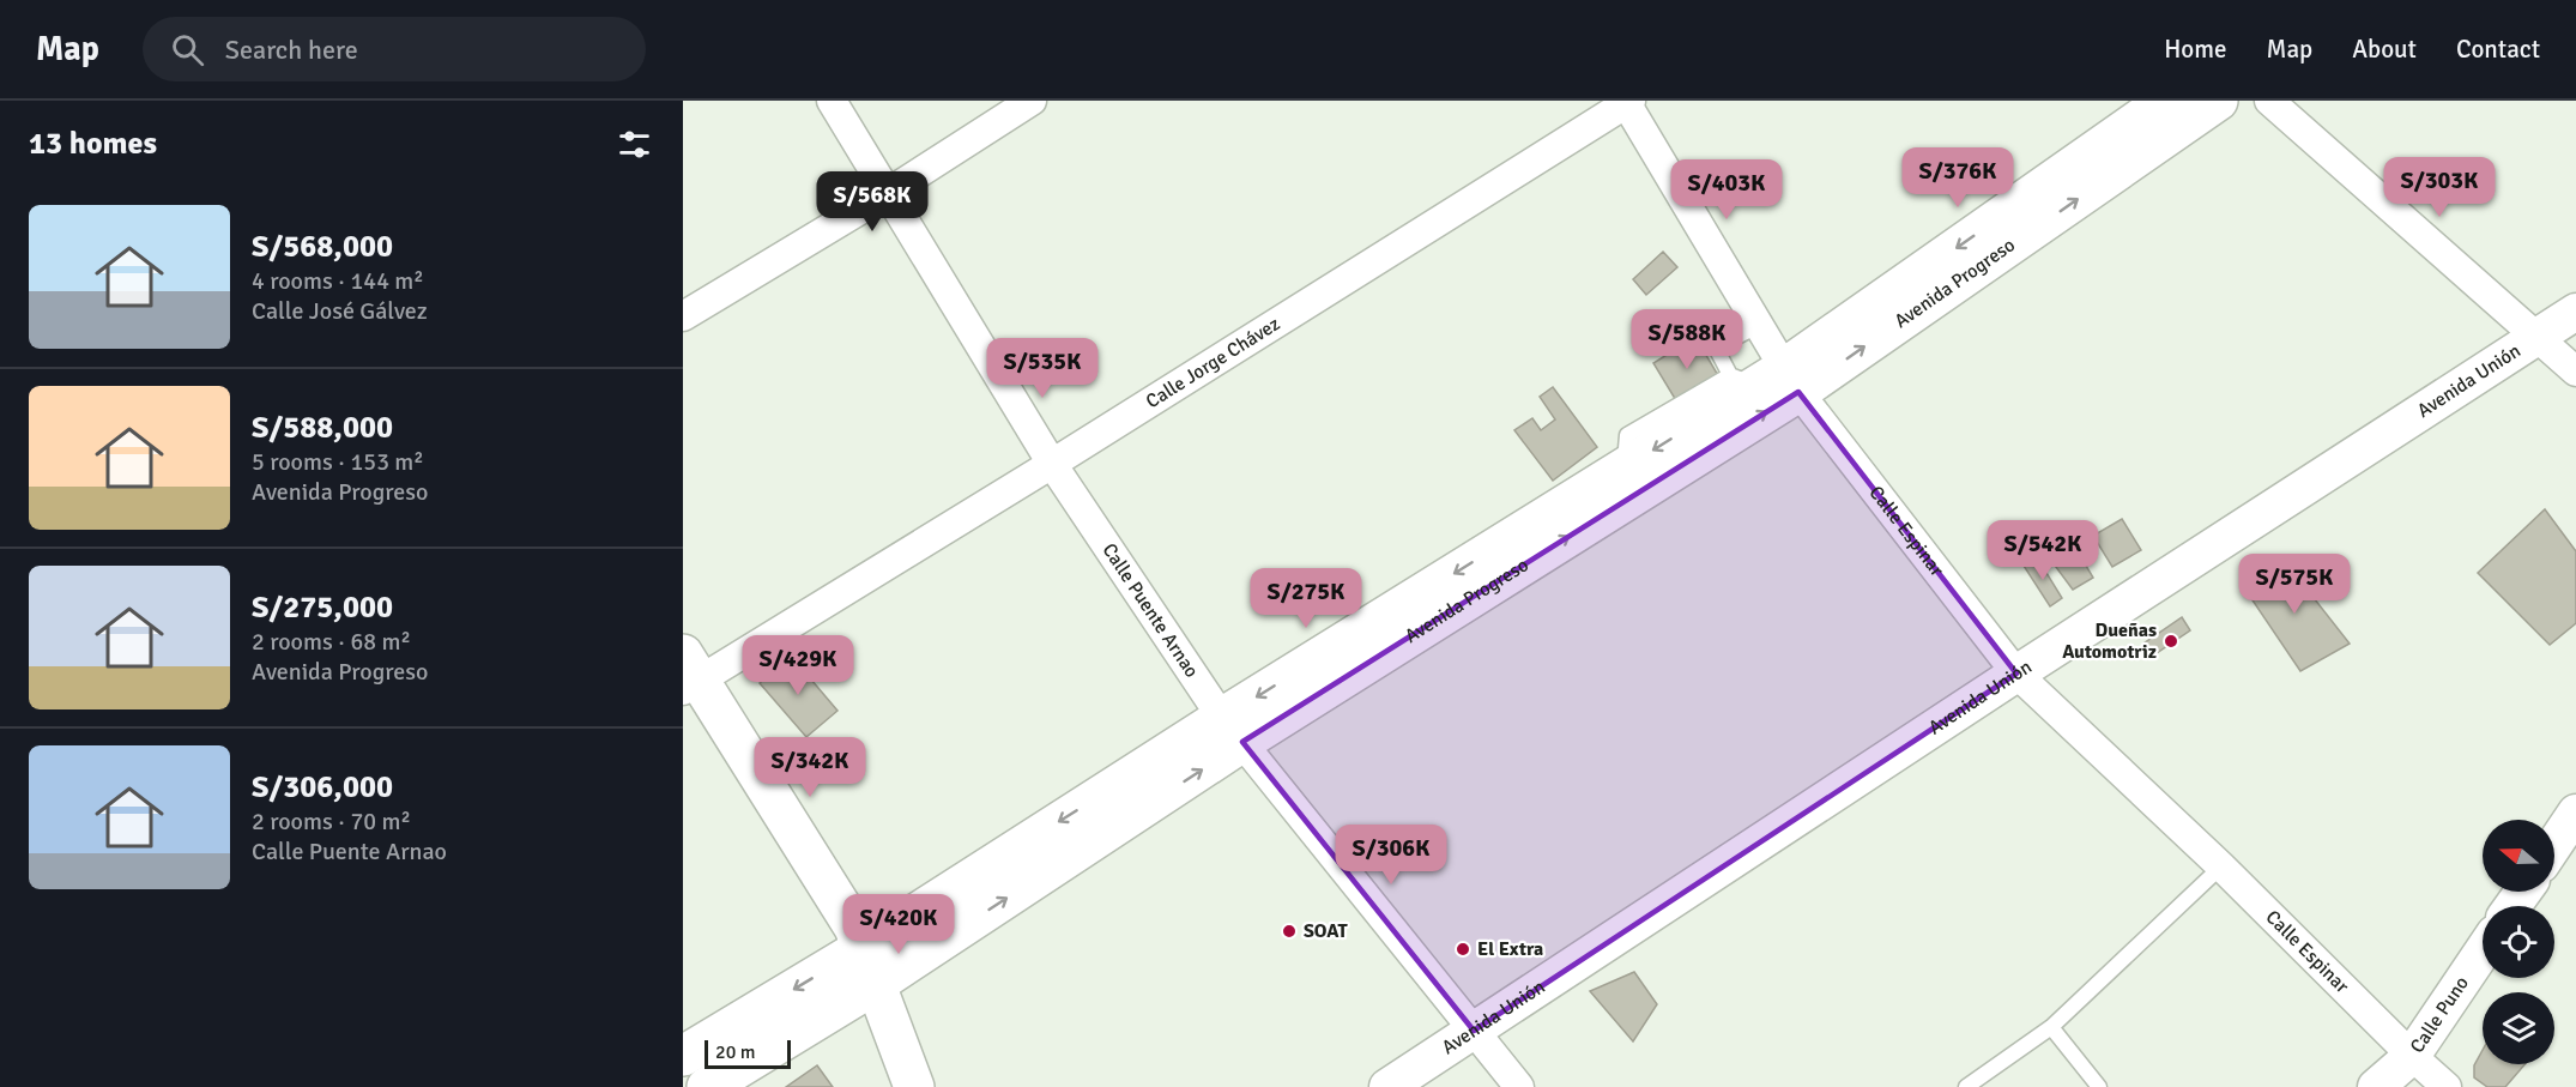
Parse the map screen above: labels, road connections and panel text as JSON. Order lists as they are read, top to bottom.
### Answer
{
  "streets": {
    "main road": ["Avenida Progreso"],
    "street": [
      "Calle Jorge Chávez",
      "Avenida Unión",
      "Calle Espinar",
      "Calle Puente Arnao",
      "Calle Puno"
    ]
  },
  "crossings": [
    ["Avenida Progreso", "Calle Espinar"],
    ["Avenida Progreso", "Calle Puente Arnao"],
    ["Calle Jorge Chávez", "Calle Espinar"],
    ["Calle Jorge Chávez", "Calle Puente Arnao"],
    ["Avenida Unión", "Calle Espinar"],
    ["Avenida Unión", "Calle Puente Arnao"],
    ["Calle Espinar", "Calle Puno"]
  ],
  "places": ["Dueñas Automotriz", "SOAT", "El Extra"],
  "scale_bar": "20 m",
  "north": "left",
  "page": {
    "header": "Map",
    "search": "Search here",
    "nav": [
      "Home",
      "Map",
      "About",
      "Contact"
    ],
    "heading": "13 homes",
    "price": [
      "S/376K",
      "S/303K",
      "S/403K",
      "S/568K",
      "S/588K",
      "S/535K",
      "S/542K",
      "S/575K",
      "S/275K",
      "S/429K",
      "S/342K",
      "S/306K",
      "S/420K"
    ],
    "list": [
      {
        "name": "S/568,000",
        "note": "4 rooms · 144 m² · Calle José Gálvez"
      },
      {
        "name": "S/588,000",
        "note": "5 rooms · 153 m² · Avenida Progreso"
      },
      {
        "name": "S/275,000",
        "note": "2 rooms · 68 m² · Avenida Progreso"
      },
      {
        "name": "S/306,000",
        "note": "2 rooms · 70 m² · Calle Puente Arnao"
      }
    ],
    "scale": "20 m"
  }
}
